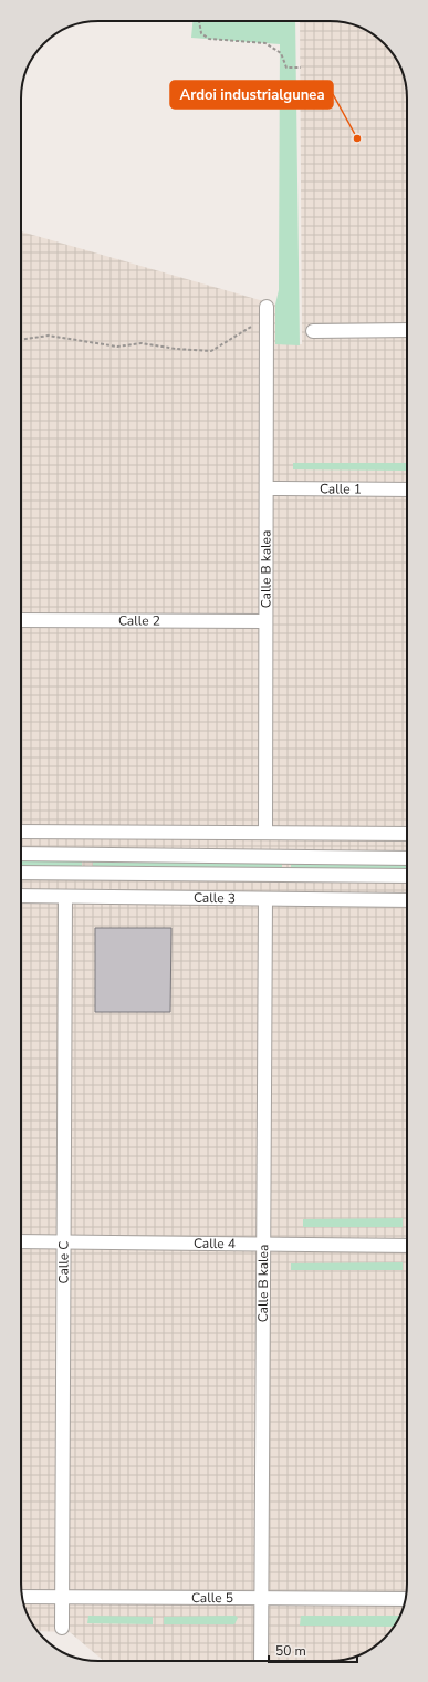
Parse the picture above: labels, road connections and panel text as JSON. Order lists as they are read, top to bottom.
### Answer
{
  "streets": {
    "street": [
      "Calle 1",
      "Calle B kalea",
      "Calle 2",
      "Calle 3",
      "Calle 4",
      "Calle C",
      "Calle 5"
    ]
  },
  "crossings": [
    ["Calle 1", "Calle B kalea"],
    ["Calle B kalea", "Calle 2"],
    ["Calle B kalea", "Calle 3"],
    ["Calle B kalea", "Calle 4"],
    ["Calle B kalea", "Calle 5"],
    ["Calle 3", "Calle C"],
    ["Calle 4", "Calle C"],
    ["Calle C", "Calle 5"]
  ],
  "places": ["Ardoi industrialgunea"],
  "scale_bar": "50 m"
}
